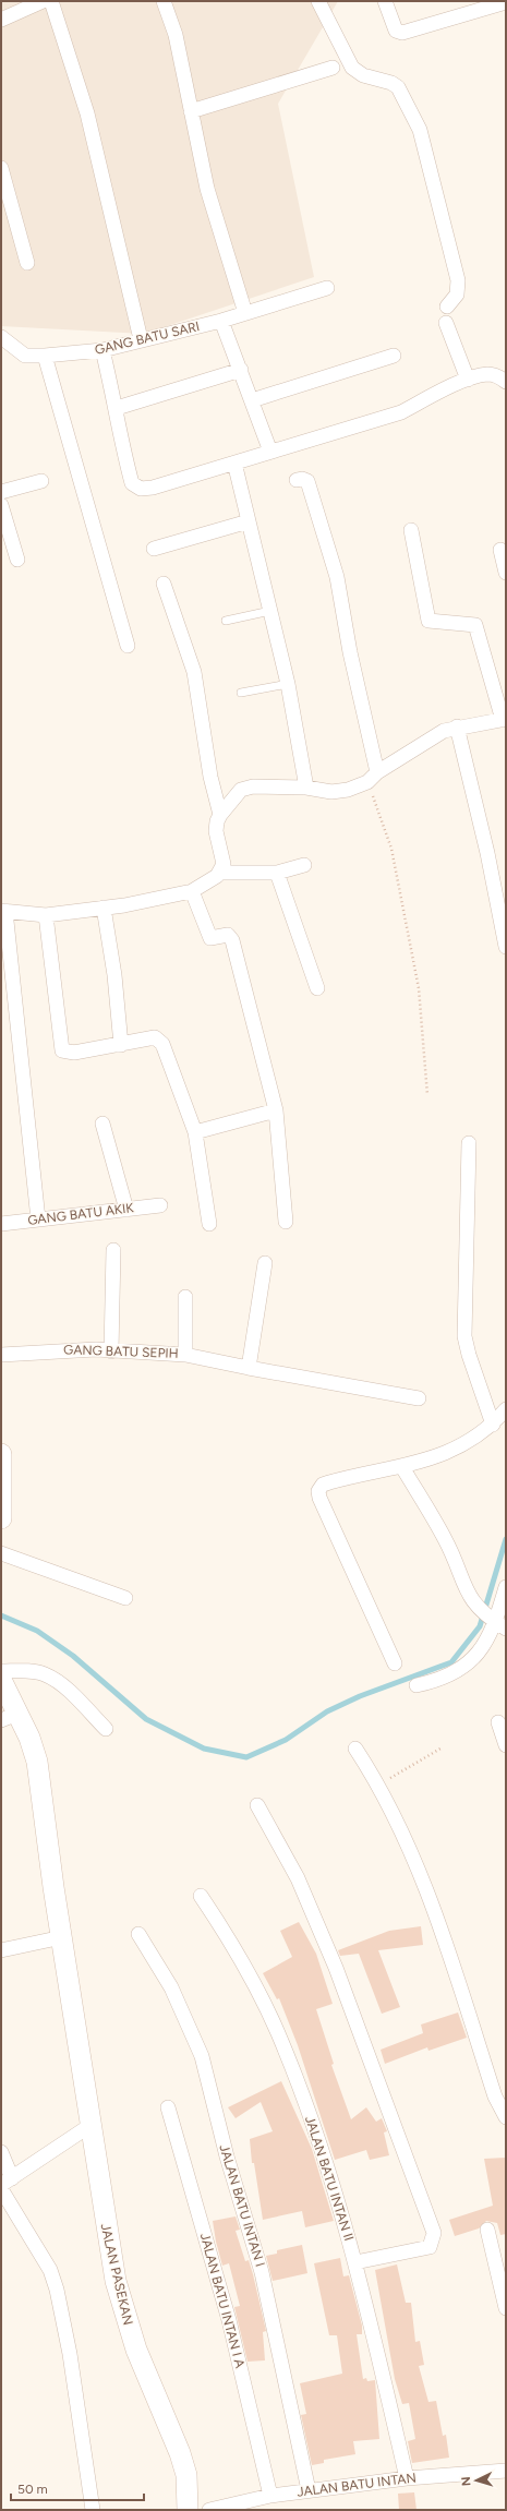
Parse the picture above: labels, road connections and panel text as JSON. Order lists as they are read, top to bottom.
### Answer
{
  "streets": {
    "street": [
      "GANG BATU SARI",
      "GANG BATU AKIK",
      "GANG BATU SEPIH",
      "JALAN BATU INTAN II",
      "JALAN BATU INTAN I",
      "JALAN PASEKAN",
      "JALAN BATU INTAN I A",
      "JALAN BATU INTAN"
    ]
  },
  "crossings": [
    ["JALAN BATU INTAN II", "JALAN BATU INTAN"],
    ["JALAN BATU INTAN I", "JALAN BATU INTAN"],
    ["JALAN BATU INTAN I A", "JALAN BATU INTAN"]
  ],
  "scale_bar": "50 m",
  "north": "left"
}
